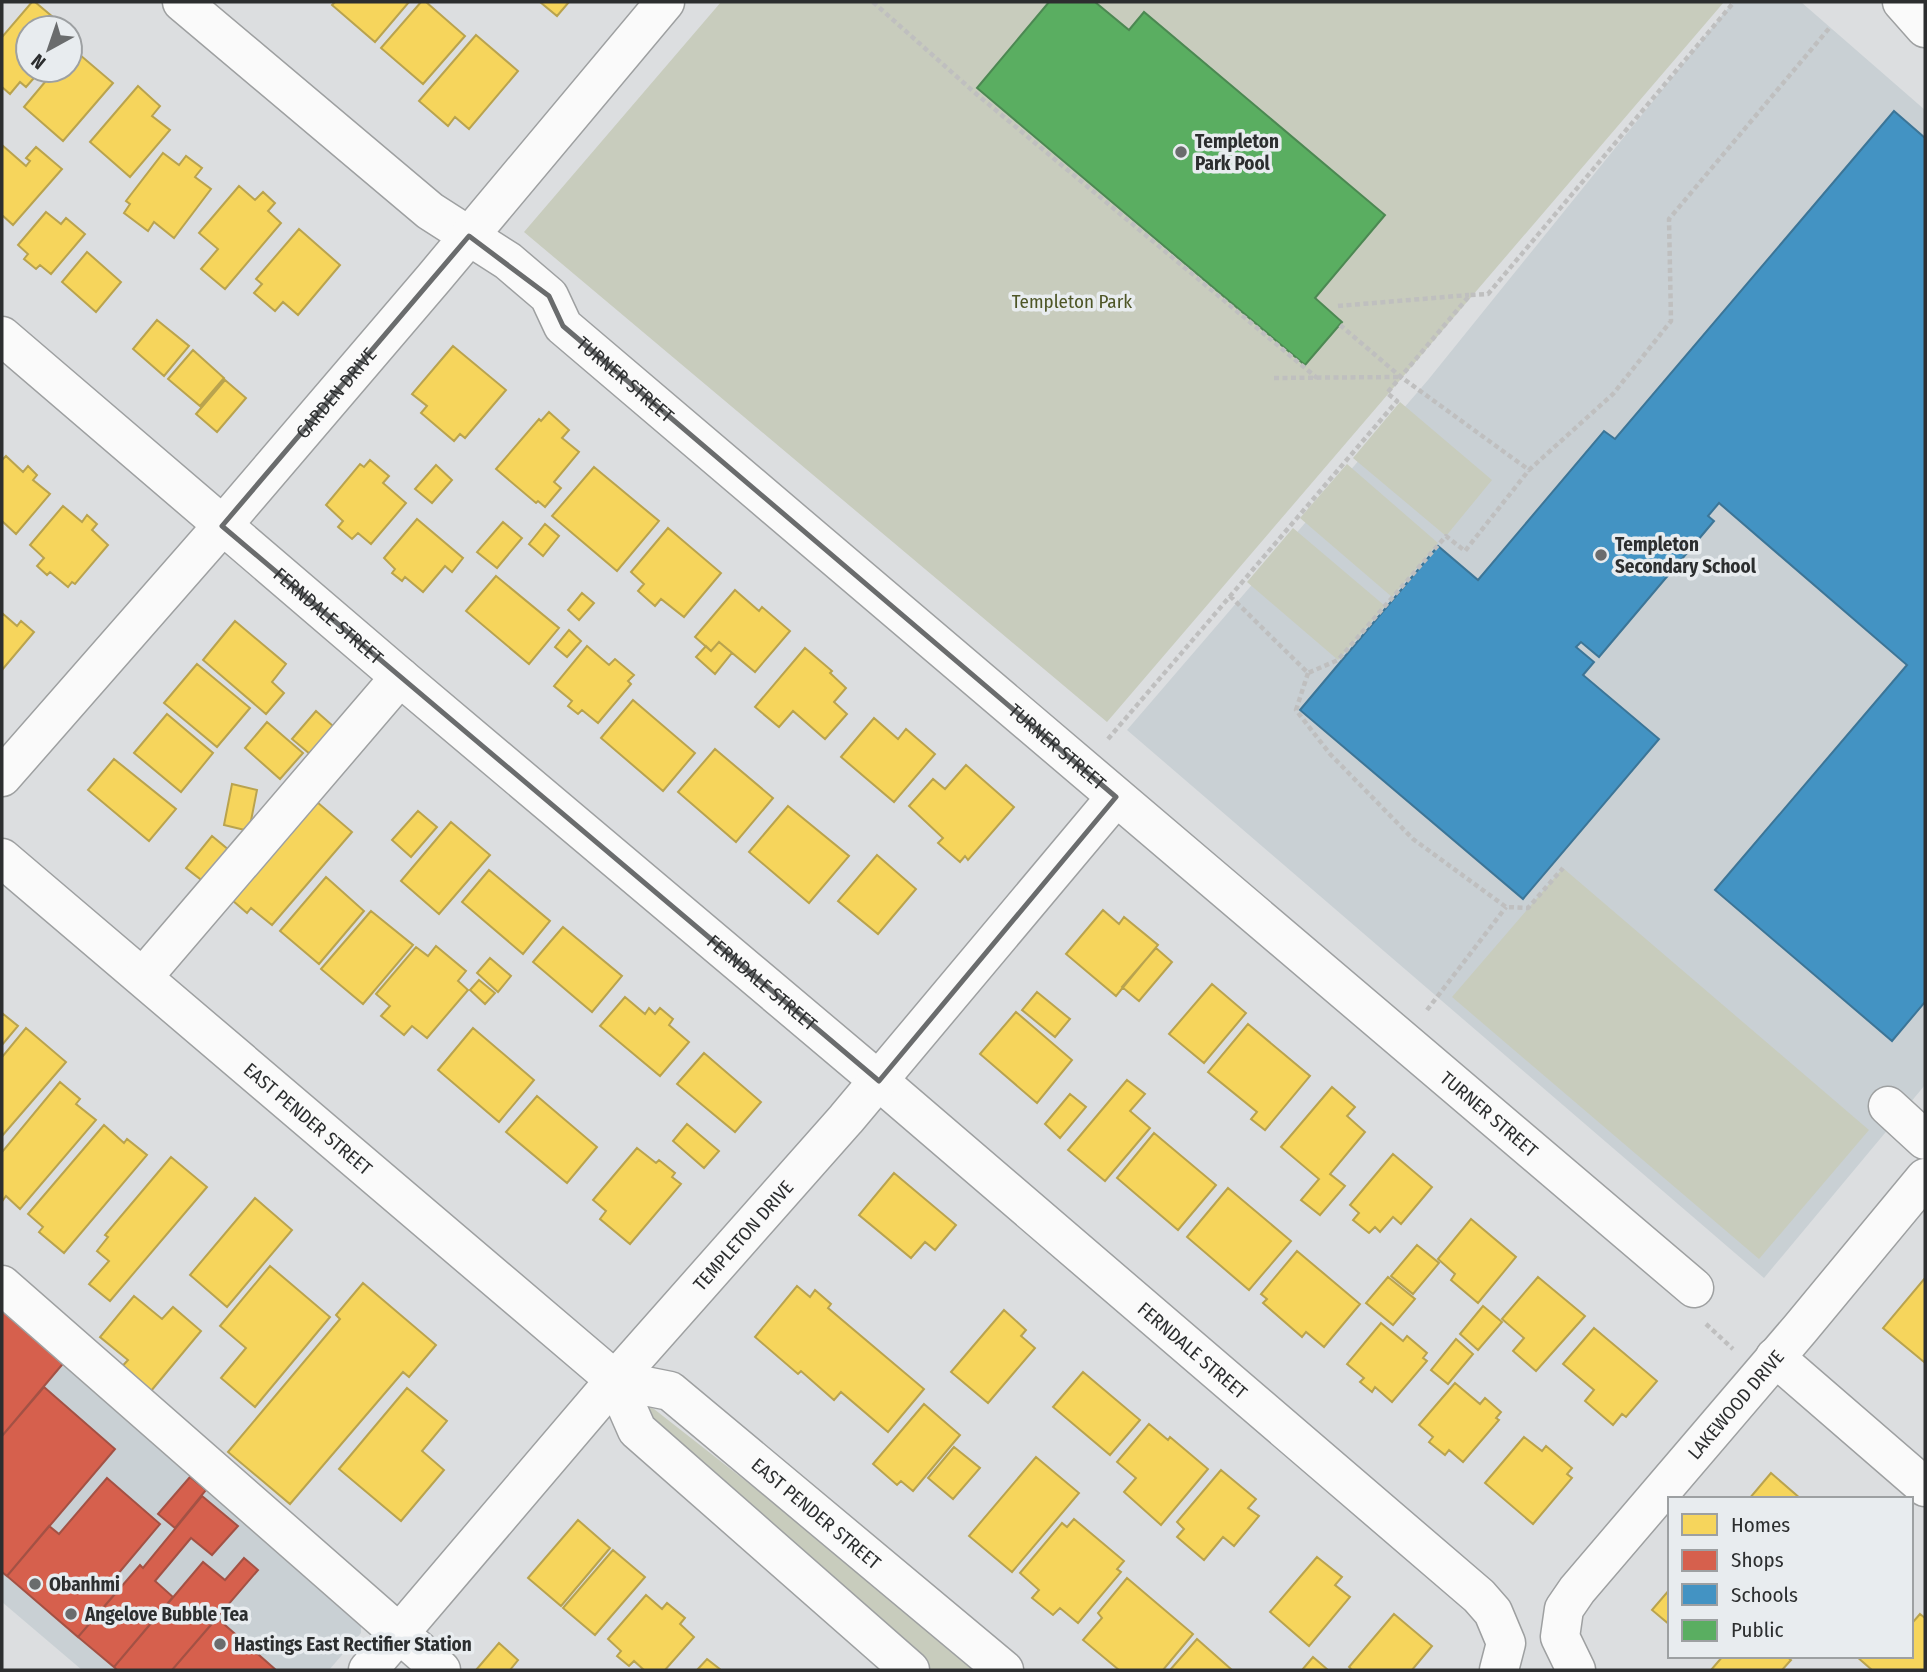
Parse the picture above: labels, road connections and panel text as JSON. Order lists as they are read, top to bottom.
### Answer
{
  "streets": {
    "street": [
      "TURNER STREET",
      "GARDEN DRIVE",
      "FERNDALE STREET",
      "EAST PENDER STREET",
      "TEMPLETON DRIVE",
      "LAKEWOOD DRIVE"
    ]
  },
  "crossings": [
    ["TURNER STREET", "GARDEN DRIVE"],
    ["TURNER STREET", "TEMPLETON DRIVE"],
    ["GARDEN DRIVE", "FERNDALE STREET"],
    ["FERNDALE STREET", "TEMPLETON DRIVE"],
    ["EAST PENDER STREET", "TEMPLETON DRIVE"]
  ],
  "parks": ["Templeton Park"],
  "places": [
    "Templeton Park Pool",
    "Templeton Secondary School",
    "Obanhmi",
    "Angelove Bubble Tea",
    "Hastings East Rectifier Station"
  ],
  "legend": [
    "Homes",
    "Shops",
    "Schools",
    "Public"
  ],
  "north": "bottom left"
}
